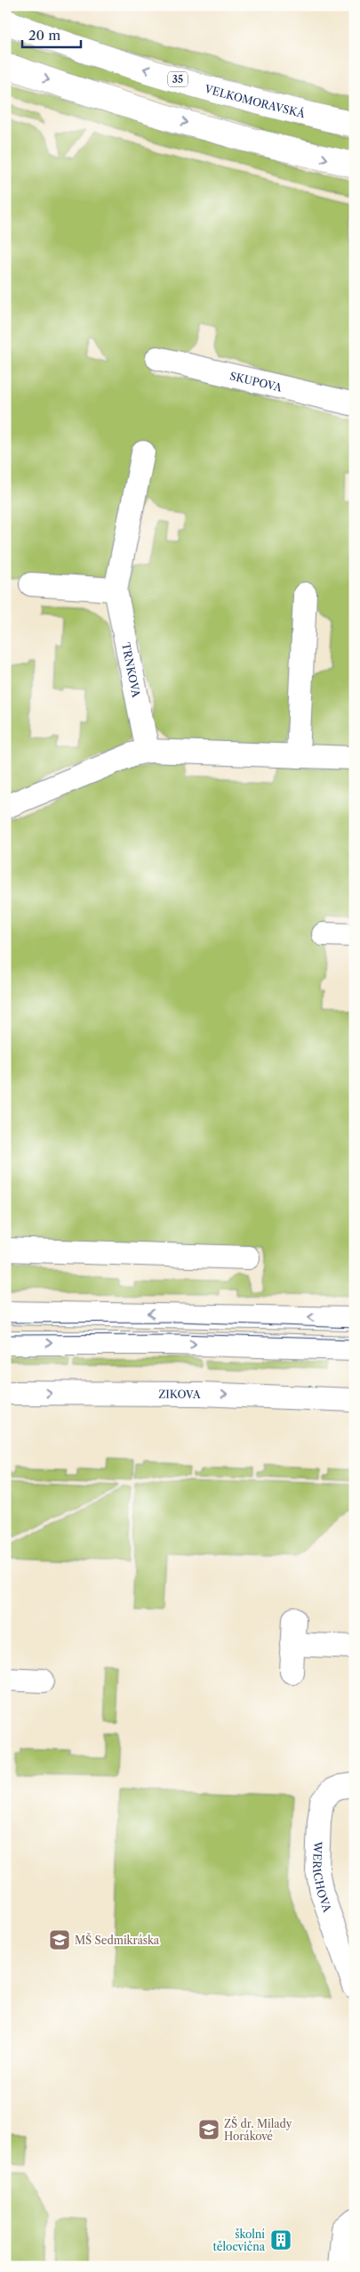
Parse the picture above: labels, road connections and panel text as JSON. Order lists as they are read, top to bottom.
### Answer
{
  "streets": {
    "main road": ["35", "VELKOMORAVSKÁ"],
    "street": [
      "SKUPOVA",
      "TRNKOVA",
      "ZIKOVA",
      "WERICHOVA"
    ]
  },
  "places": {
    "school or university": ["MŠ Sedmikráska", "ZŠ dr. Milady Horákové"],
    "building": ["školní tělocvična"]
  },
  "scale_bar": "20 m"
}
